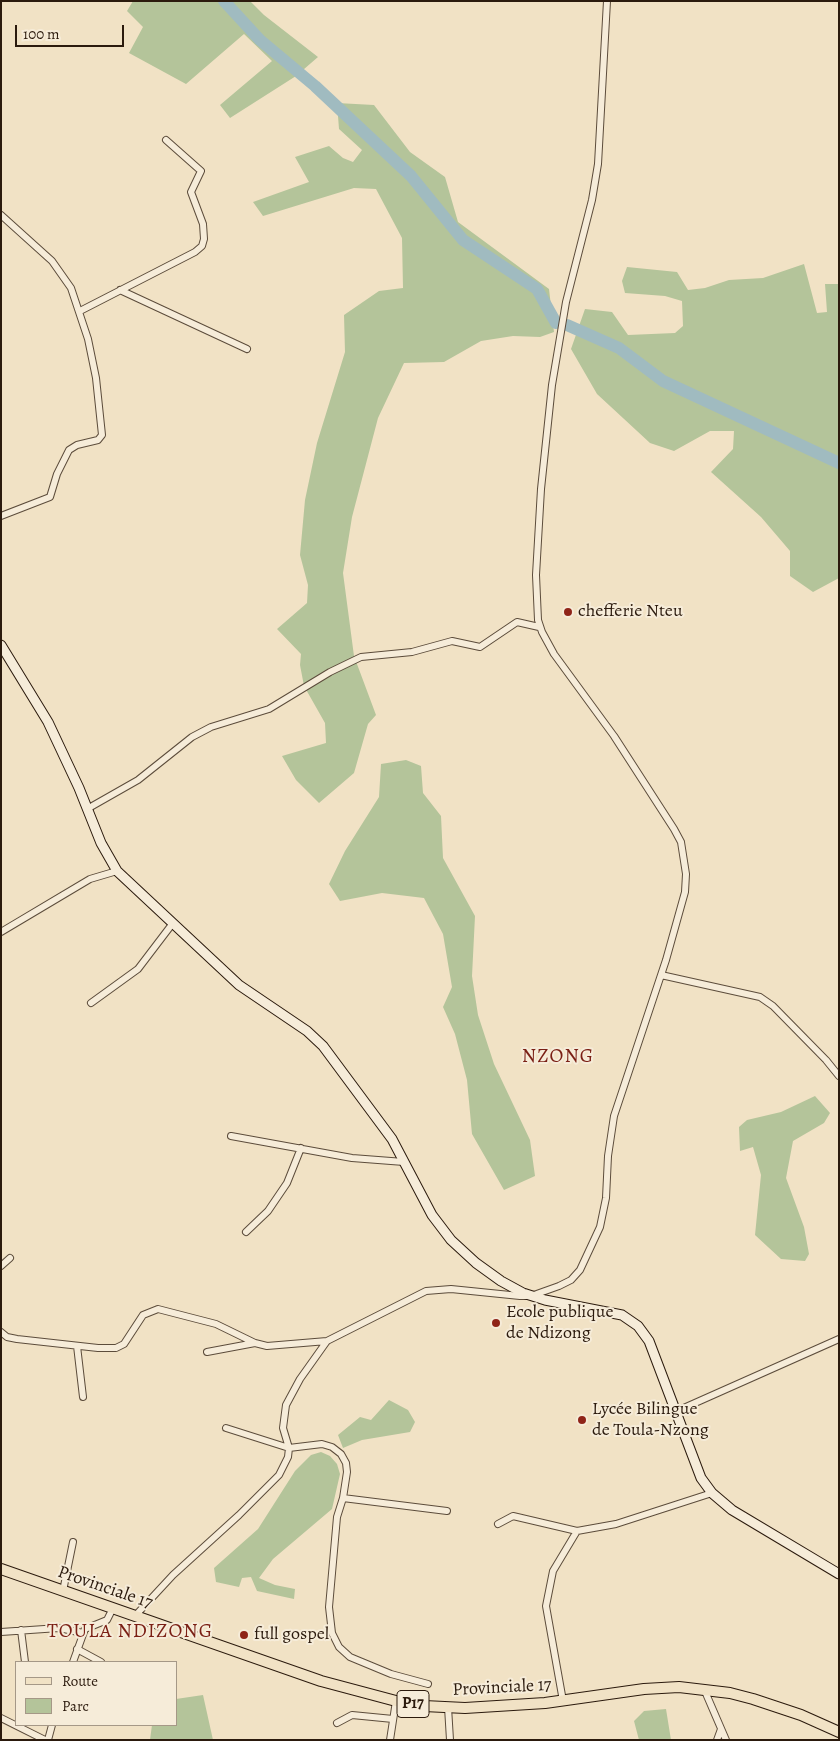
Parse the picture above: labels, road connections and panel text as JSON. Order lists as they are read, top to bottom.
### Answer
{
  "streets": {
    "main road": ["Provinciale 17", "P17"]
  },
  "districts": ["NZONG", "TOULA NDIZONG"],
  "places": [
    "chefferie Nteu",
    "Ecole publique de Ndizong",
    "Lycée Bilingue de Toula-Nzong",
    "full gospel"
  ],
  "legend": ["Route", "Parc"],
  "scale_bar": "100 m"
}
